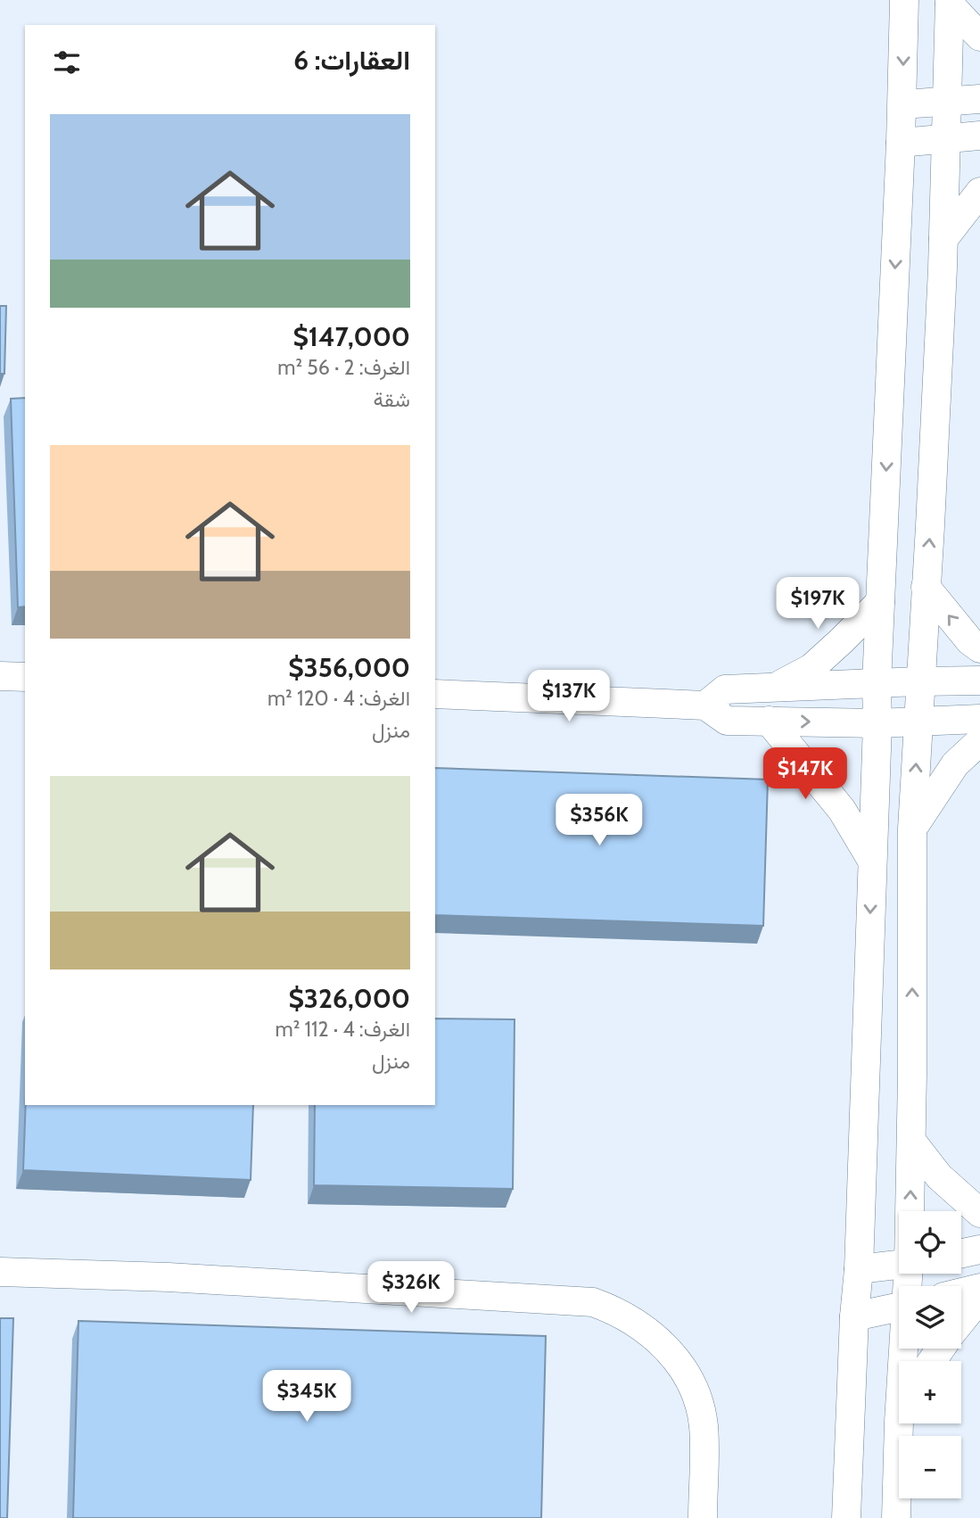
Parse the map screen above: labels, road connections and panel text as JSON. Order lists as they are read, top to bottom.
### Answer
{
  "page": {
    "heading": "العقارات: 6",
    "list": [
      {
        "name": "$147,000",
        "note": "الغرف: 2 · 56 m² · شقة"
      },
      {
        "name": "$356,000",
        "note": "الغرف: 4 · 120 m² · منزل"
      },
      {
        "name": "$326,000",
        "note": "الغرف: 4 · 112 m² · منزل"
      }
    ],
    "price": [
      "$197K",
      "$137K",
      "$147K",
      "$356K",
      "$326K",
      "$345K"
    ],
    "map_buttons": ["+", "−"]
  }
}
